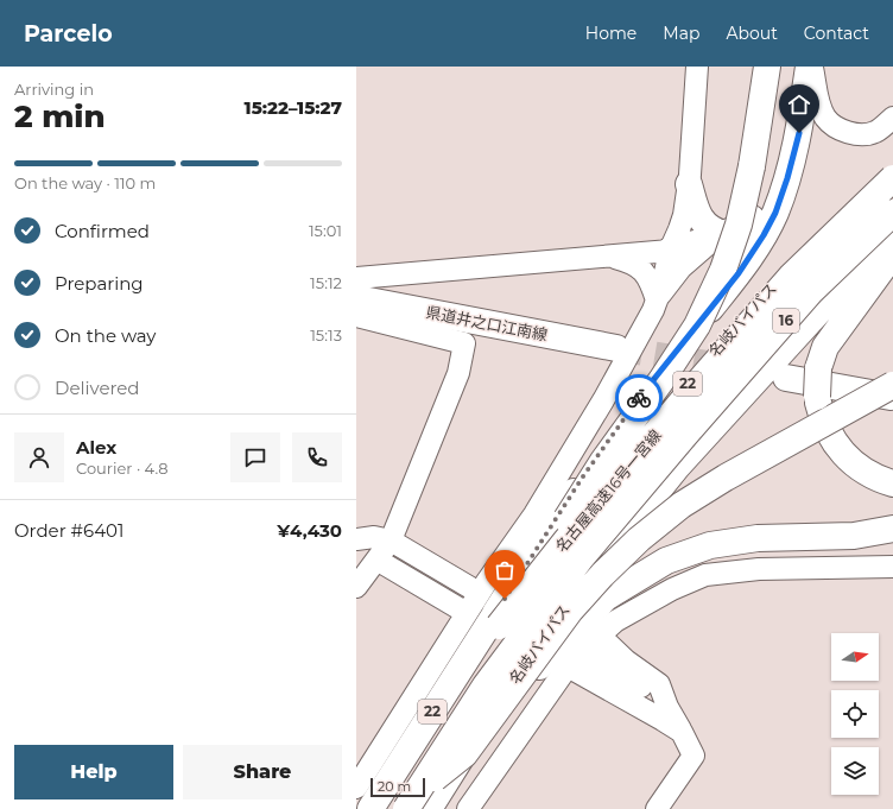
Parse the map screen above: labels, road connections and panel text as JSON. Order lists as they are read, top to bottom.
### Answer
{
  "streets": {
    "main road": [
      "名岐バイパス",
      "16",
      "県道井之口江南線",
      "22",
      "名古屋高速16号一宮線"
    ]
  },
  "crossings": [
    ["名岐バイパス", "名古屋高速16号一宮線"]
  ],
  "scale_bar": "20 m",
  "north": "right",
  "page": {
    "header": "Parcelo",
    "nav": [
      "Home",
      "Map",
      "About",
      "Contact"
    ],
    "heading": ["2 min", "Arriving in", "15:22–15:27"],
    "panel": [
      "Alex",
      "Courier · 4.8",
      "Order #6401",
      "¥4,430"
    ],
    "bar": "On the way · 110 m",
    "list": [
      ["Confirmed", "15:01"],
      ["Preparing", "15:12"],
      ["On the way", "15:13"],
      "Delivered"
    ],
    "buttons": ["Help", "Share"],
    "scale": "20 m"
  }
}
